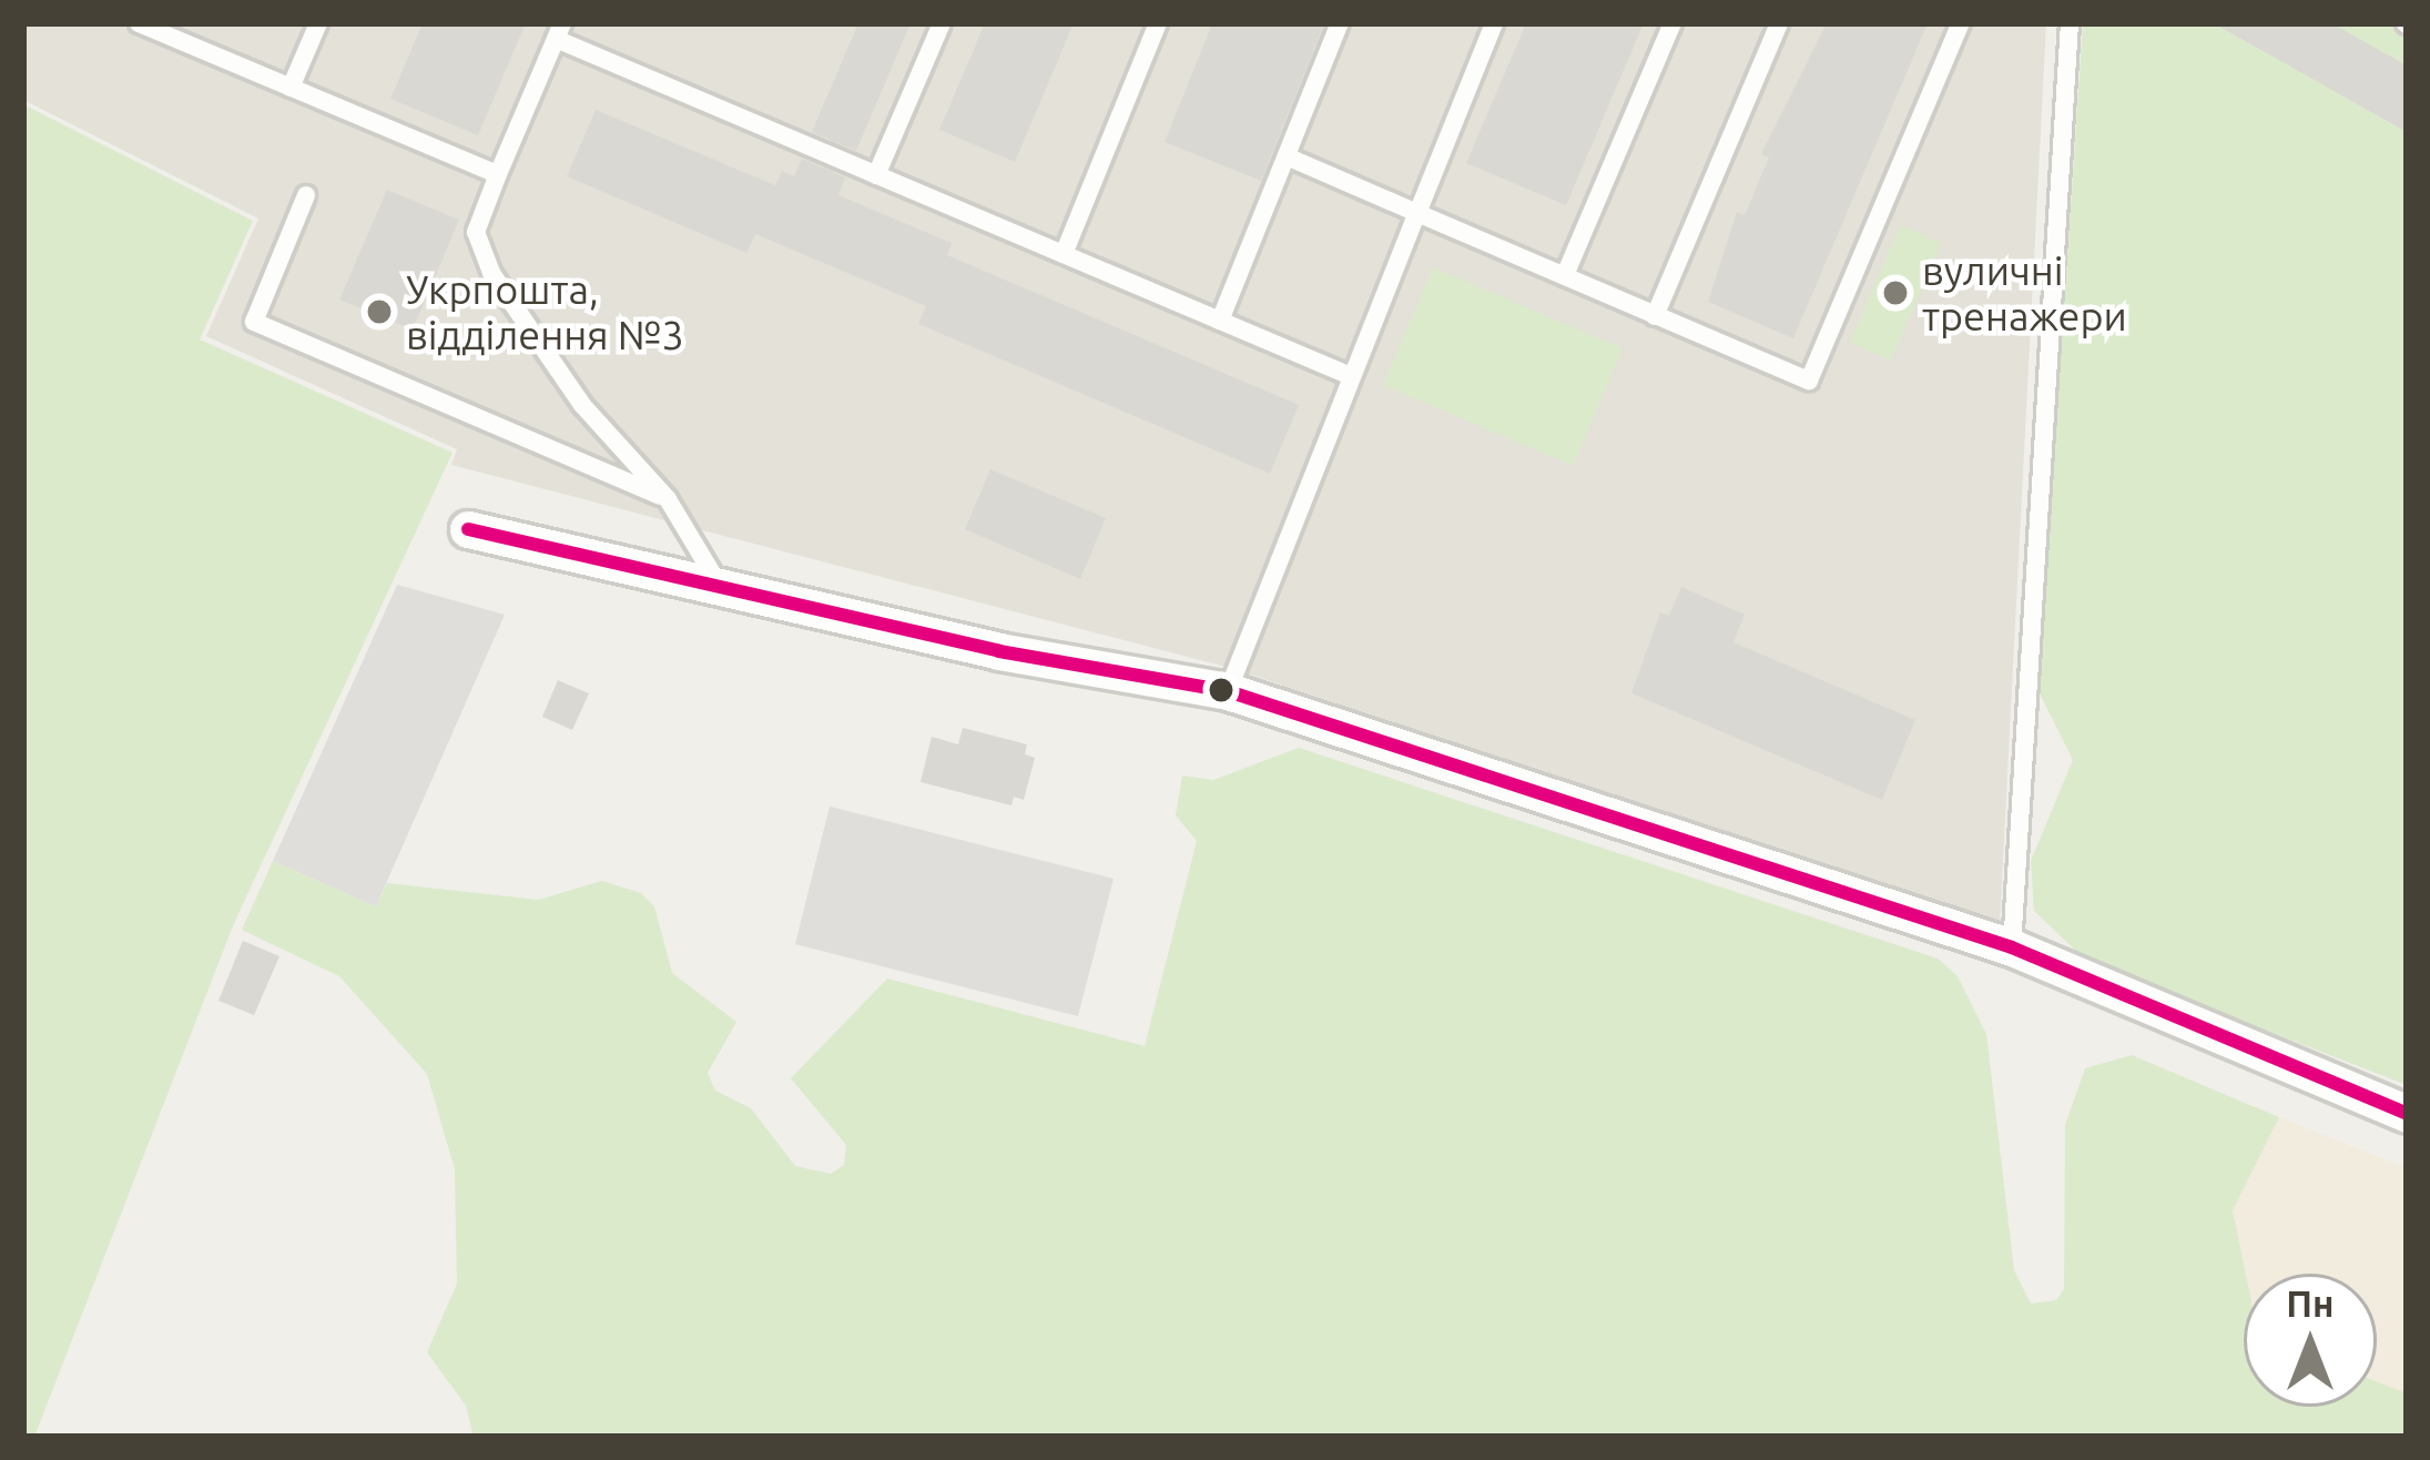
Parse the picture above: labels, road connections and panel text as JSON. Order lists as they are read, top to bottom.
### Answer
{
  "places": ["вуличні тренажери", "Укрпошта, відділення №3"],
  "north": "top"
}
